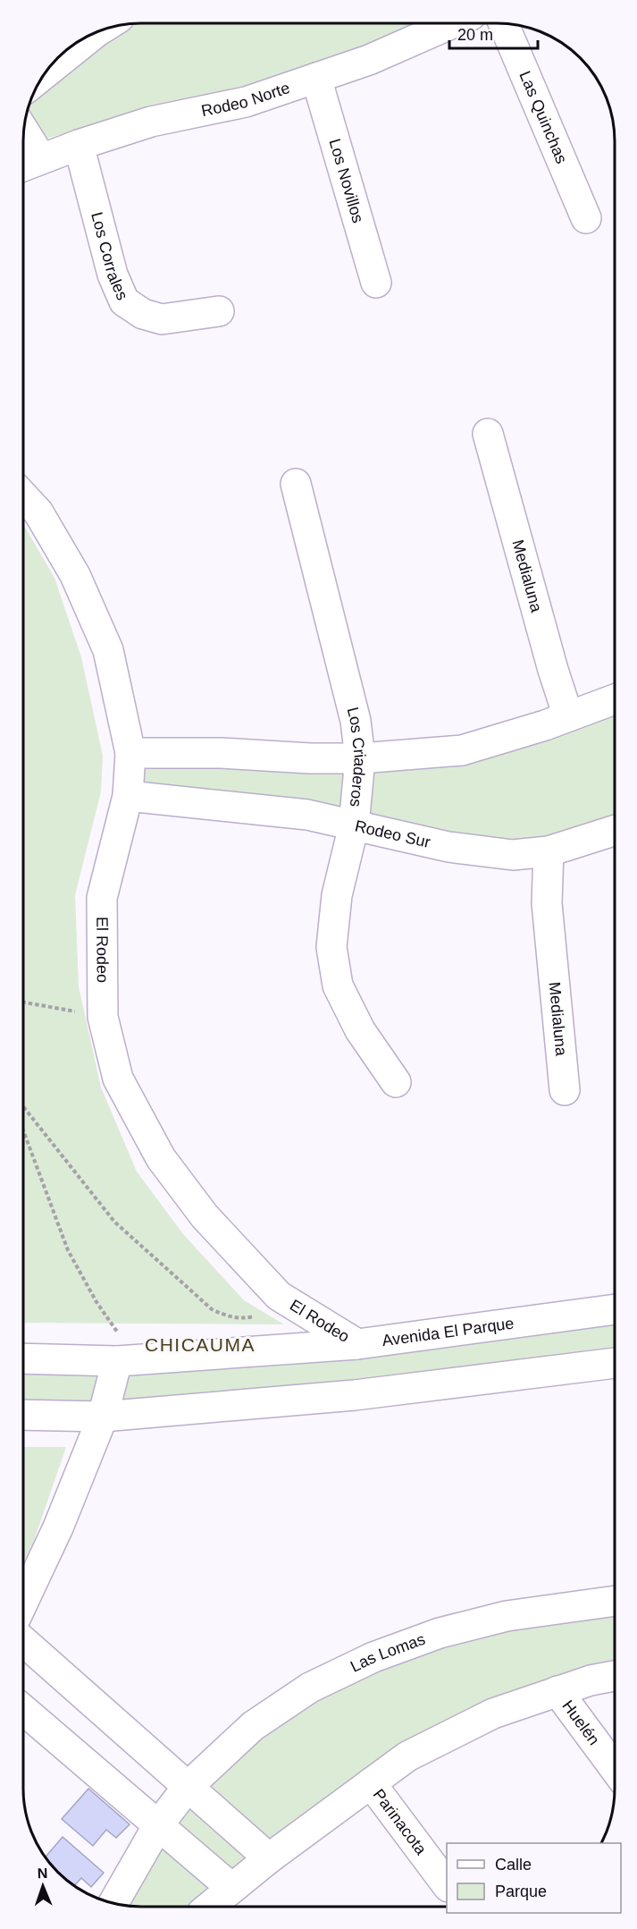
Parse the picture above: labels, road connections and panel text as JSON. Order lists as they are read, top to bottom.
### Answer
{
  "streets": {
    "street": [
      "Rodeo Norte",
      "Las Quinchas",
      "Los Novillos",
      "Los Corrales",
      "Medialuna",
      "Los Criaderos",
      "Rodeo Sur",
      "El Rodeo",
      "Avenida El Parque",
      "Las Lomas",
      "Huelén",
      "Parinacota"
    ]
  },
  "crossings": [
    ["Rodeo Norte", "Los Novillos"],
    ["Rodeo Norte", "Los Corrales"],
    ["Medialuna", "Rodeo Sur"],
    ["Los Criaderos", "Rodeo Sur"],
    ["Rodeo Sur", "El Rodeo"],
    ["El Rodeo", "Avenida El Parque"]
  ],
  "districts": ["CHICAUMA"],
  "legend": ["Calle", "Parque"],
  "scale_bar": "20 m",
  "north": "top"
}
